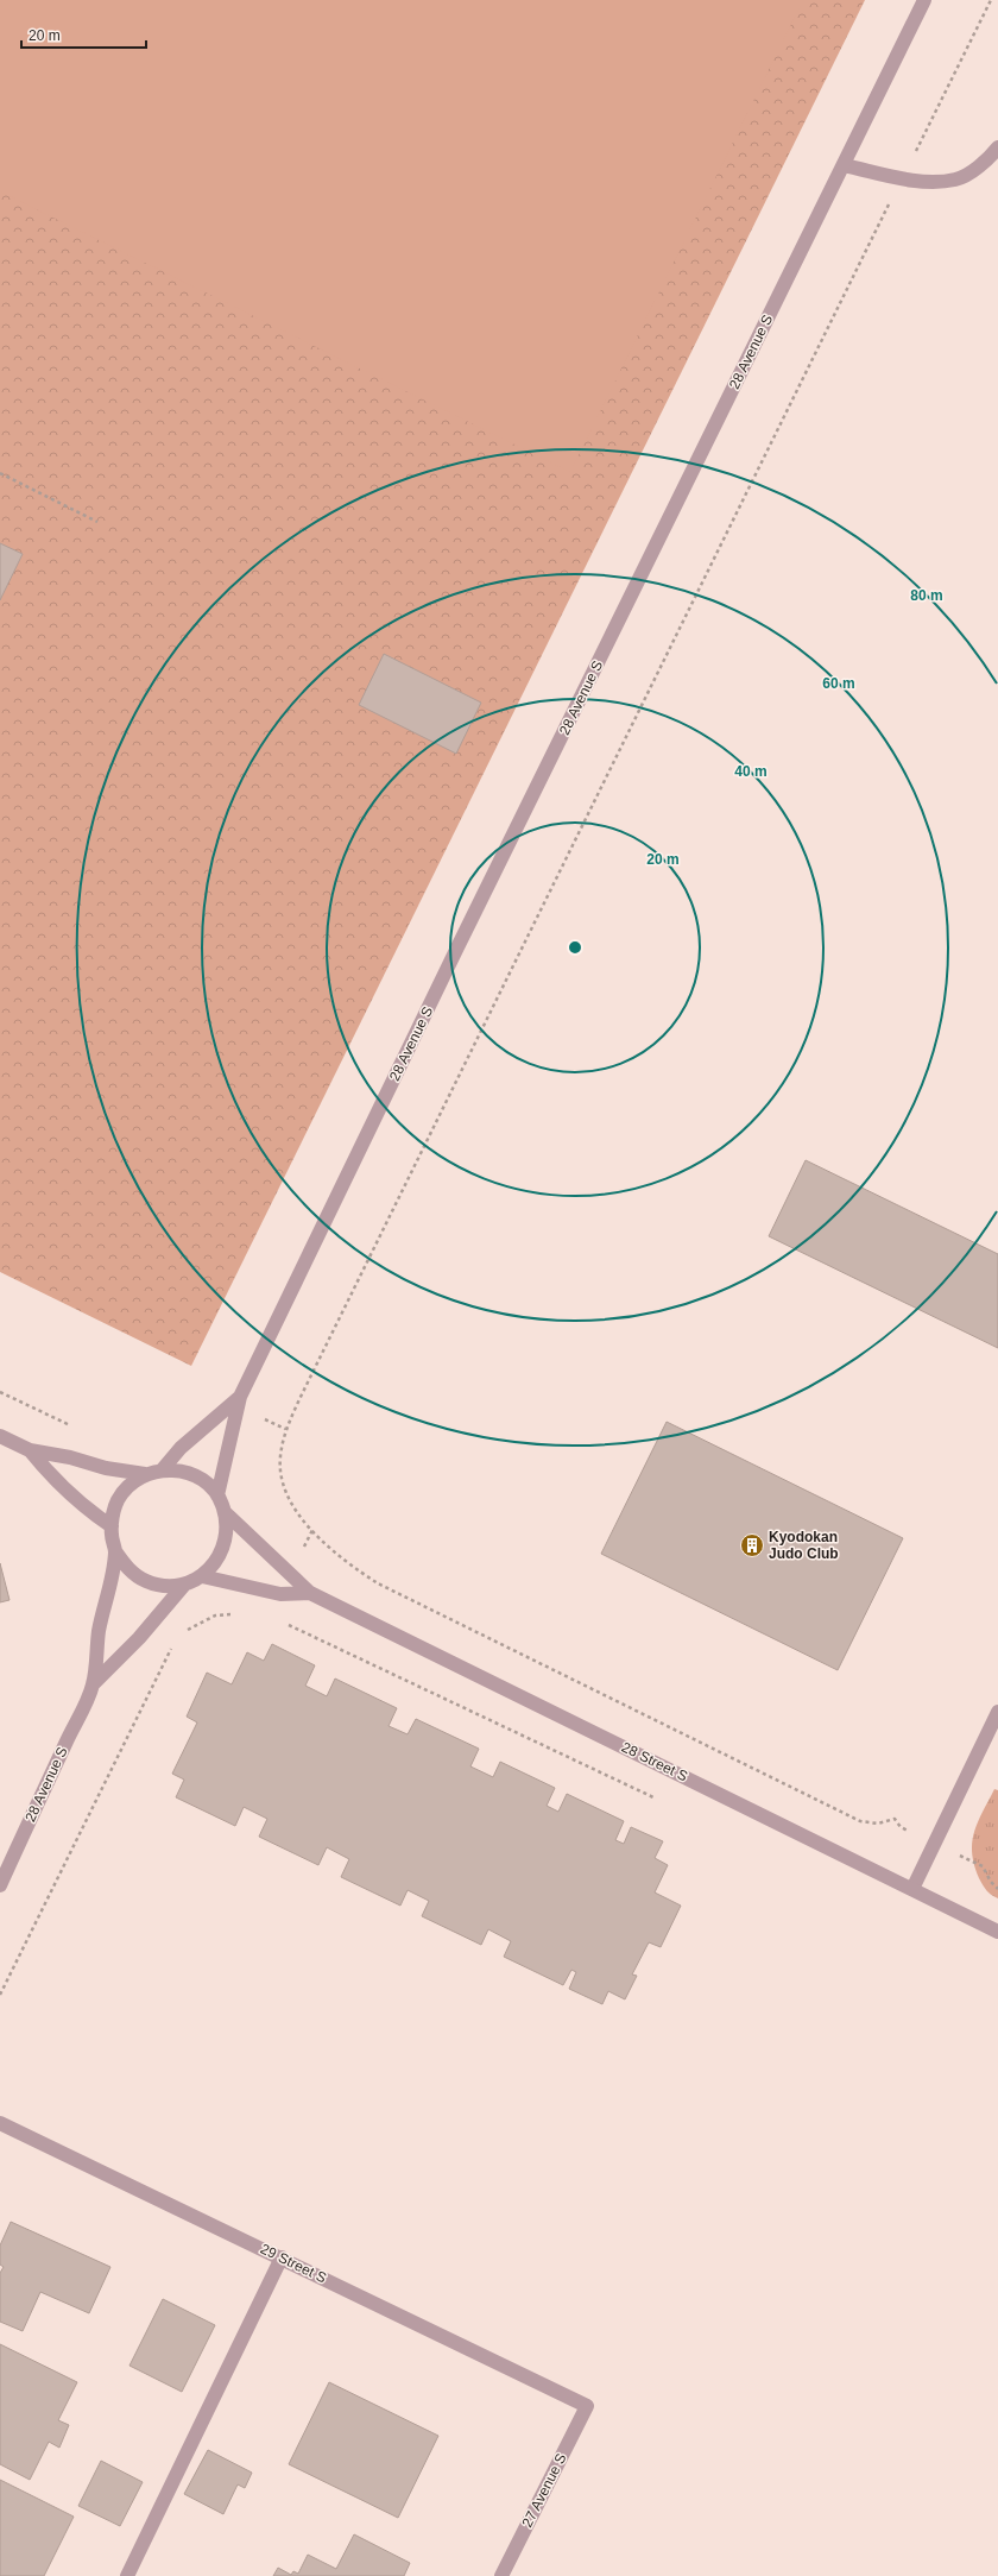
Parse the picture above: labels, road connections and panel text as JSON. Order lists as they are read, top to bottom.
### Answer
{
  "streets": {
    "street": [
      "28 Avenue S",
      "28 Street S",
      "29 Street S",
      "27 Avenue S"
    ]
  },
  "crossings": [
    ["29 Street S", "27 Avenue S"]
  ],
  "places": {
    "building": ["Kyodokan Judo Club"]
  },
  "scale_bar": "20 m",
  "rings": [
    "80 m",
    "60 m",
    "40 m",
    "20 m"
  ]
}
